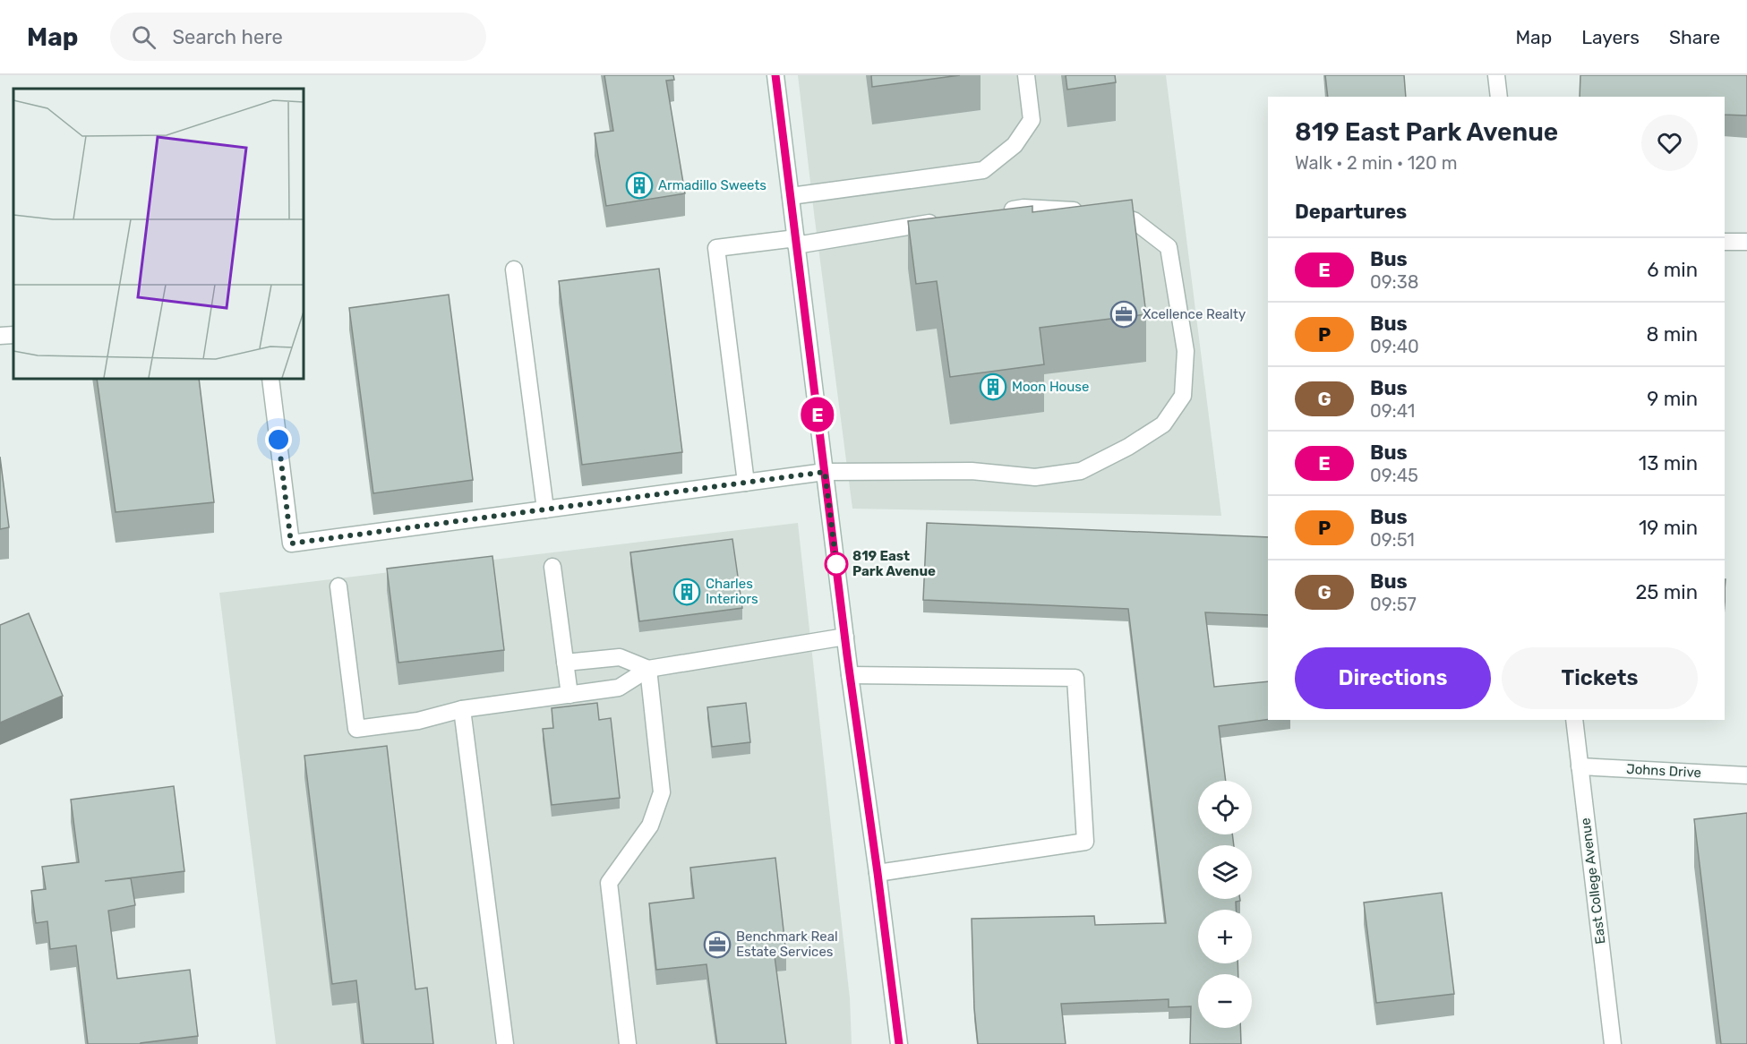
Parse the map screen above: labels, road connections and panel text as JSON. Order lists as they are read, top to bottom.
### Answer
{
  "streets": {
    "street": ["Johns Drive", "East College Avenue"]
  },
  "crossings": [
    ["Johns Drive", "East College Avenue"]
  ],
  "places": {
    "building": ["Armadillo Sweets", "Moon House", "Charles Interiors"],
    "office": ["Xcellence Realty", "Benchmark Real Estate Services"],
    "other": ["819 East Park Avenue"]
  },
  "lines": ["bus line E"],
  "page": {
    "header": "Map",
    "search": "Search here",
    "nav": ["Map", "Layers", "Share"],
    "on_map": "E",
    "heading": [
      ["819 East Park Avenue", "Walk · 2 min · 120 m"],
      "Departures"
    ],
    "list": [
      {
        "mark": "E",
        "name": "Bus",
        "note": "09:38",
        "value": "6 min"
      },
      {
        "mark": "P",
        "name": "Bus",
        "note": "09:40",
        "value": "8 min"
      },
      {
        "mark": "G",
        "name": "Bus",
        "note": "09:41",
        "value": "9 min"
      },
      {
        "mark": "E",
        "name": "Bus",
        "note": "09:45",
        "value": "13 min"
      },
      {
        "mark": "P",
        "name": "Bus",
        "note": "09:51",
        "value": "19 min"
      },
      {
        "mark": "G",
        "name": "Bus",
        "note": "09:57",
        "value": "25 min"
      }
    ],
    "buttons": ["Directions", "Tickets"],
    "map_buttons": ["+", "−"]
  }
}
